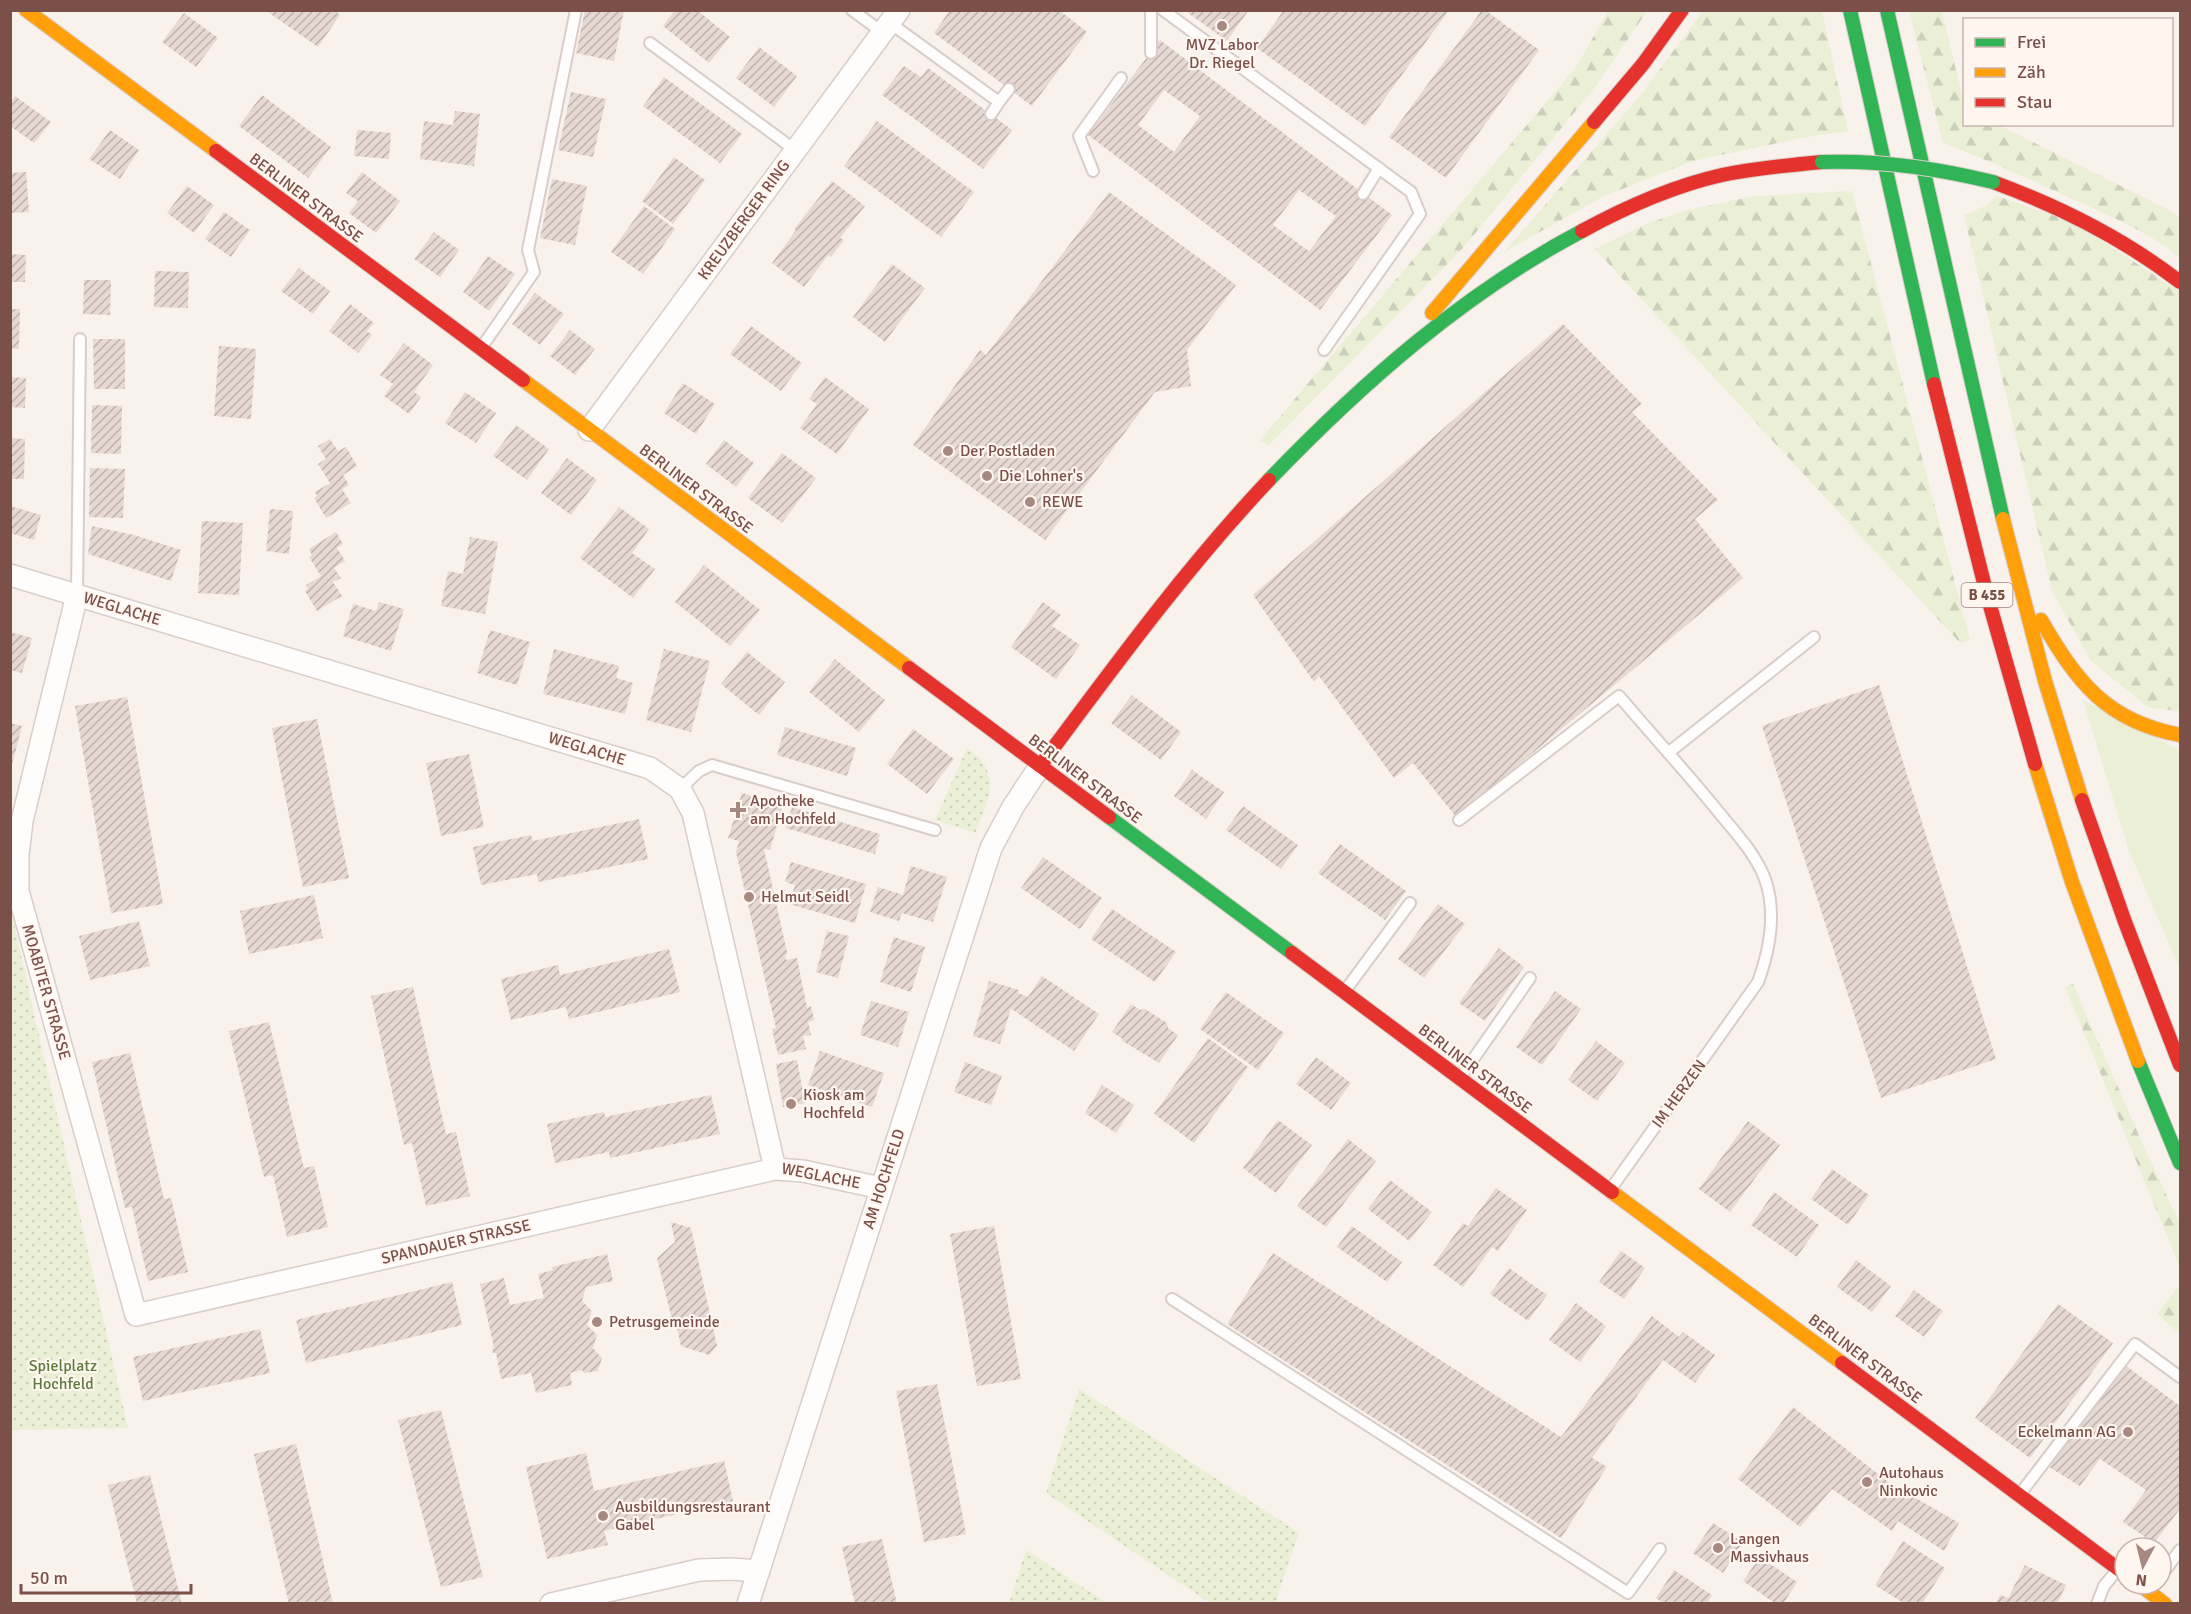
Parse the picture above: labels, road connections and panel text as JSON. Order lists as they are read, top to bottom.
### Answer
{
  "streets": {
    "main road": ["BERLINER STRASSE", "B 455"],
    "street": [
      "KREUZBERGER RING",
      "WEGLACHE",
      "MOABITER STRASSE",
      "AM HOCHFELD",
      "SPANDAUER STRASSE"
    ],
    "lane": ["IM HERZEN"]
  },
  "crossings": [
    ["BERLINER STRASSE", "KREUZBERGER RING"],
    ["BERLINER STRASSE", "IM HERZEN"],
    ["BERLINER STRASSE", "AM HOCHFELD"],
    ["WEGLACHE", "MOABITER STRASSE"],
    ["WEGLACHE", "AM HOCHFELD"],
    ["WEGLACHE", "SPANDAUER STRASSE"],
    ["MOABITER STRASSE", "SPANDAUER STRASSE"]
  ],
  "parks": ["Spielplatz Hochfeld"],
  "places": {
    "other": [
      "MVZ Labor Dr. Riegel",
      "Der Postladen",
      "Die Lohner's",
      "REWE",
      "Helmut Seidl",
      "Kiosk am Hochfeld",
      "Petrusgemeinde",
      "Eckelmann AG",
      "Autohaus Ninkovic",
      "Ausbildungsrestaurant Gabel",
      "Langen Massivhaus"
    ],
    "health": ["Apotheke am Hochfeld"]
  },
  "legend": ["Frei", "Zäh", "Stau"],
  "scale_bar": "50 m",
  "north": "bottom"
}
